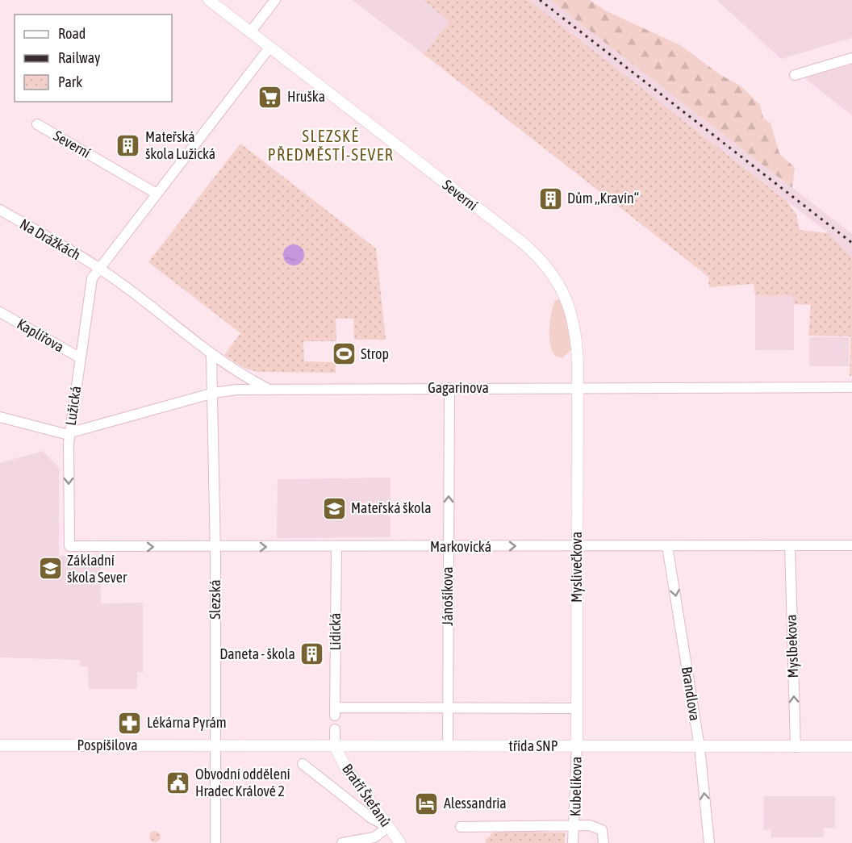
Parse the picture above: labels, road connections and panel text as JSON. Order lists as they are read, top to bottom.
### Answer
{
  "streets": {
    "street": [
      "Severní",
      "Na Drážkách",
      "Kaplířova",
      "Gagarinova",
      "Lužická",
      "Markovická",
      "Myslivečkova",
      "Jánošíkova",
      "Slezská",
      "Lidická",
      "Myslbekova",
      "Brandlova",
      "Pospíšilova",
      "třída SNP",
      "Kubelíkova",
      "Bratří Štefanů"
    ]
  },
  "crossings": [
    ["Severní", "Gagarinova"],
    ["Severní", "Myslivečkova"],
    ["Na Drážkách", "Lužická"],
    ["Kaplířova", "Lužická"],
    ["Gagarinova", "Lužická"],
    ["Gagarinova", "Myslivečkova"],
    ["Gagarinova", "Jánošíkova"],
    ["Gagarinova", "Slezská"],
    ["Lužická", "Markovická"],
    ["Markovická", "Myslivečkova"],
    ["Markovická", "Jánošíkova"],
    ["Markovická", "Slezská"],
    ["Markovická", "Lidická"],
    ["Markovická", "Myslbekova"],
    ["Markovická", "Brandlova"],
    ["Myslivečkova", "třída SNP"],
    ["Myslivečkova", "Kubelíkova"],
    ["Jánošíkova", "Lidická"],
    ["Jánošíkova", "třída SNP"],
    ["Slezská", "Pospíšilova"],
    ["Slezská", "třída SNP"],
    ["Myslbekova", "třída SNP"],
    ["Brandlova", "třída SNP"],
    ["Pospíšilova", "třída SNP"],
    ["třída SNP", "Kubelíkova"],
    ["třída SNP", "Bratří Štefanů"]
  ],
  "one_way": [
    "Lužická",
    "Markovická",
    "Jánošíkova",
    "Myslbekova"
  ],
  "districts": ["SLEZSKÉ PŘEDMĚSTÍ-SEVER"],
  "places": {
    "supermarket": ["Hruška"],
    "building": ["Mateřská škola Lužická", "Dům „Kravín“", "Daneta - škola"],
    "sports": ["Strop"],
    "school or university": ["Mateřská škola", "Základní škola Sever"],
    "pharmacy": ["Lékárna Pyrám"],
    "public building": ["Obvodní oddělení Hradec Králové 2"],
    "hotel": ["Alessandria"]
  },
  "legend": ["Road", "Railway", "Park"]
}
